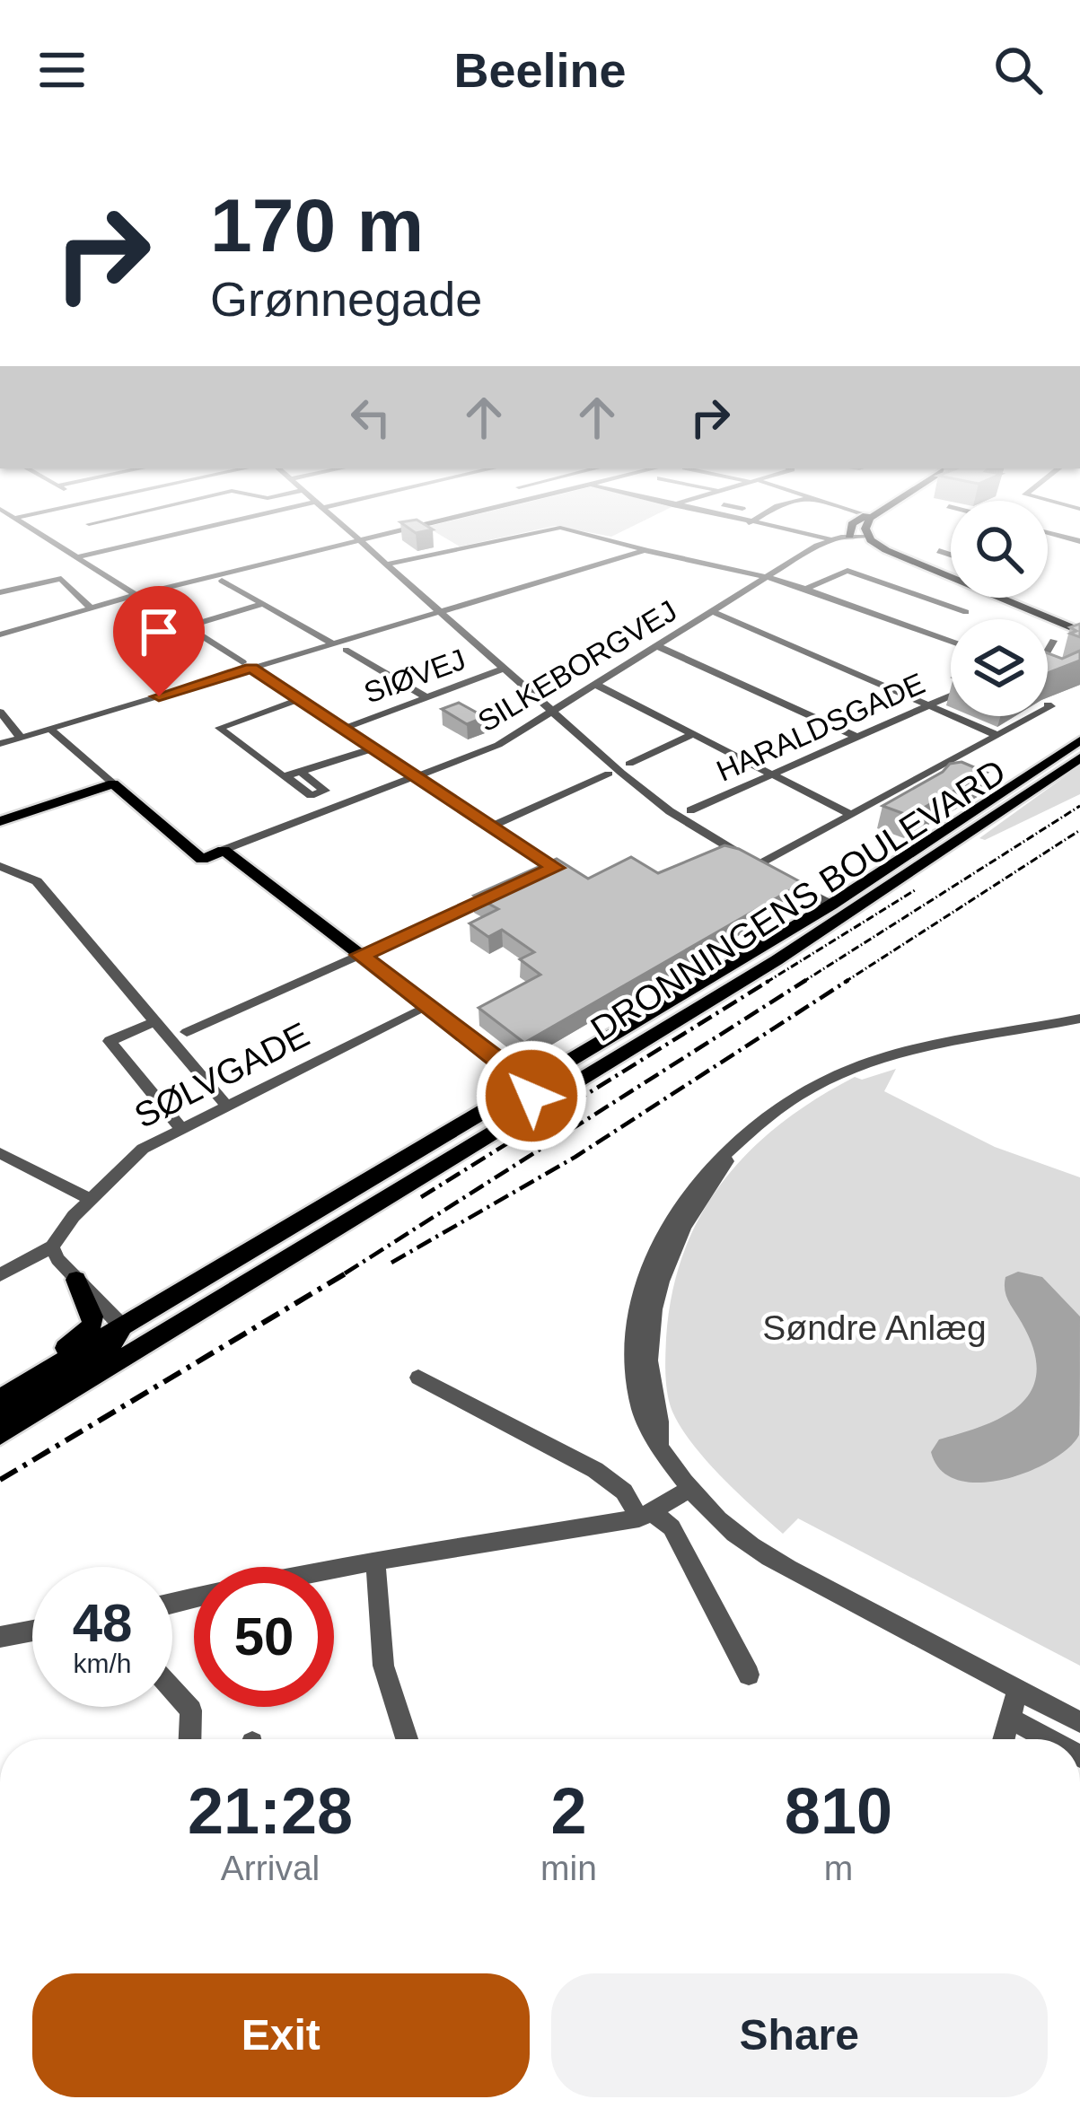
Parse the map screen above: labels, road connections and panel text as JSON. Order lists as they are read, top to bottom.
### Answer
{
  "streets": {
    "main road": ["DRONNINGENS BOULEVARD"],
    "street": [
      "SILKEBORGVEJ",
      "SIØVEJ",
      "HARALDSGADE",
      "SØLVGADE"
    ]
  },
  "parks": ["Søndre Anlæg"],
  "page": {
    "header": "Beeline",
    "turn": ["170 m", "Grønnegade"],
    "speed": "48 km/h",
    "limit": "50",
    "eta": [
      "21:28",
      "Arrival",
      "2",
      "min",
      "810",
      "m"
    ],
    "buttons": ["Exit", "Share"]
  }
}
